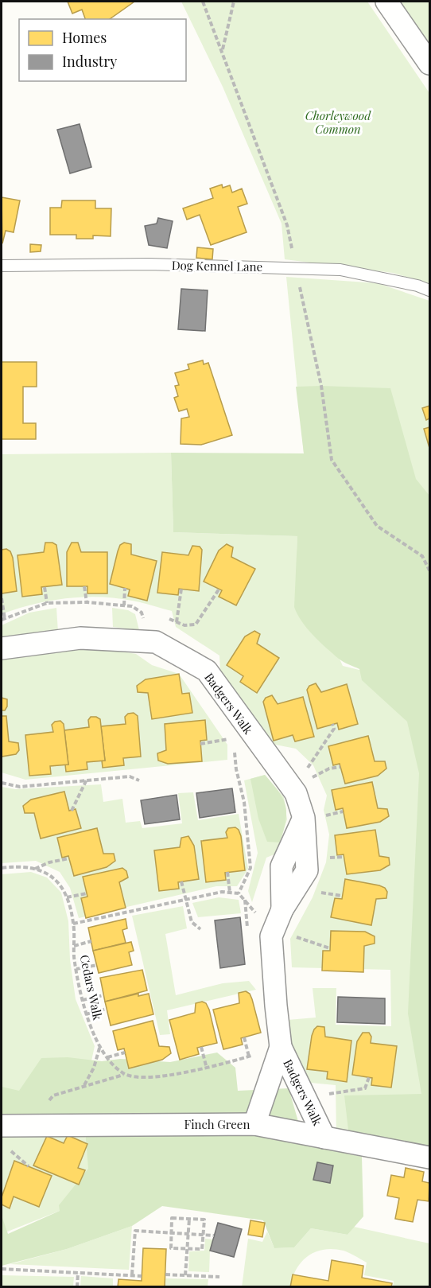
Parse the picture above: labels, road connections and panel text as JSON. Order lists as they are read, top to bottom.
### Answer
{
  "streets": {
    "street": ["Badgers Walk", "Finch Green"],
    "lane": ["Dog Kennel Lane"],
    "path": ["Cedars Walk"]
  },
  "crossings": [
    ["Badgers Walk", "Finch Green"]
  ],
  "parks": ["Chorleywood Common"],
  "legend": ["Homes", "Industry"]
}
